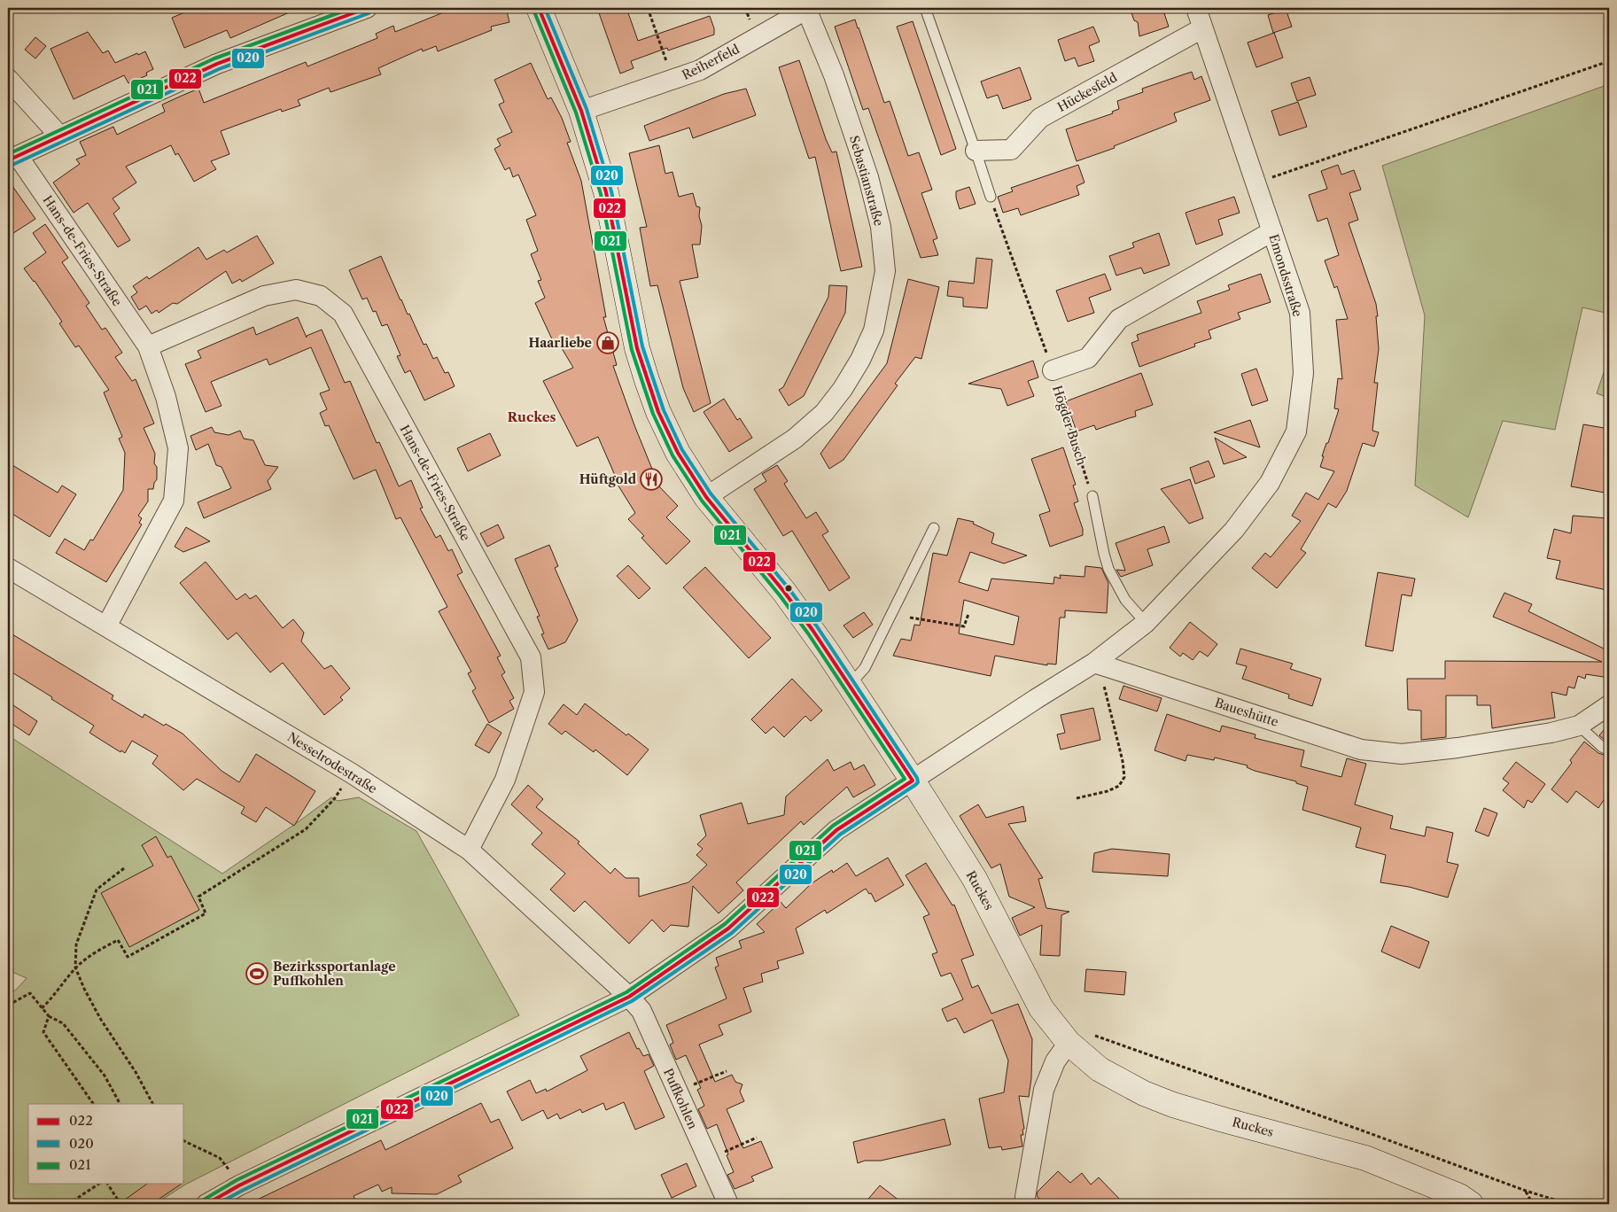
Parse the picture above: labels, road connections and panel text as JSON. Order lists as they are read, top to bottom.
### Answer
{
  "streets": {
    "main road": ["Ruckes"],
    "street": [
      "Reiherfeld",
      "Hückesfeld",
      "Sebastianstraße",
      "Hans-de-Fries-Straße",
      "Emondsstraße",
      "Högder Busch",
      "Baueshütte",
      "Nesselrodestraße",
      "Puffkohlen"
    ]
  },
  "crossings": [
    ["Reiherfeld", "Sebastianstraße"],
    ["Reiherfeld", "Ruckes"],
    ["Hückesfeld", "Emondsstraße"],
    ["Sebastianstraße", "Ruckes"],
    ["Hans-de-Fries-Straße", "Nesselrodestraße"],
    ["Emondsstraße", "Högder Busch"],
    ["Emondsstraße", "Baueshütte"],
    ["Nesselrodestraße", "Puffkohlen"]
  ],
  "districts": ["Ruckes"],
  "places": {
    "shop": ["Haarliebe"],
    "restaurant": ["Hüftgold"],
    "sports": ["Bezirkssportanlage Puffkohlen"]
  },
  "lines": ["transit line 022", "transit line 020", "transit line 021"],
  "legend": ["022", "020", "021"]
}
